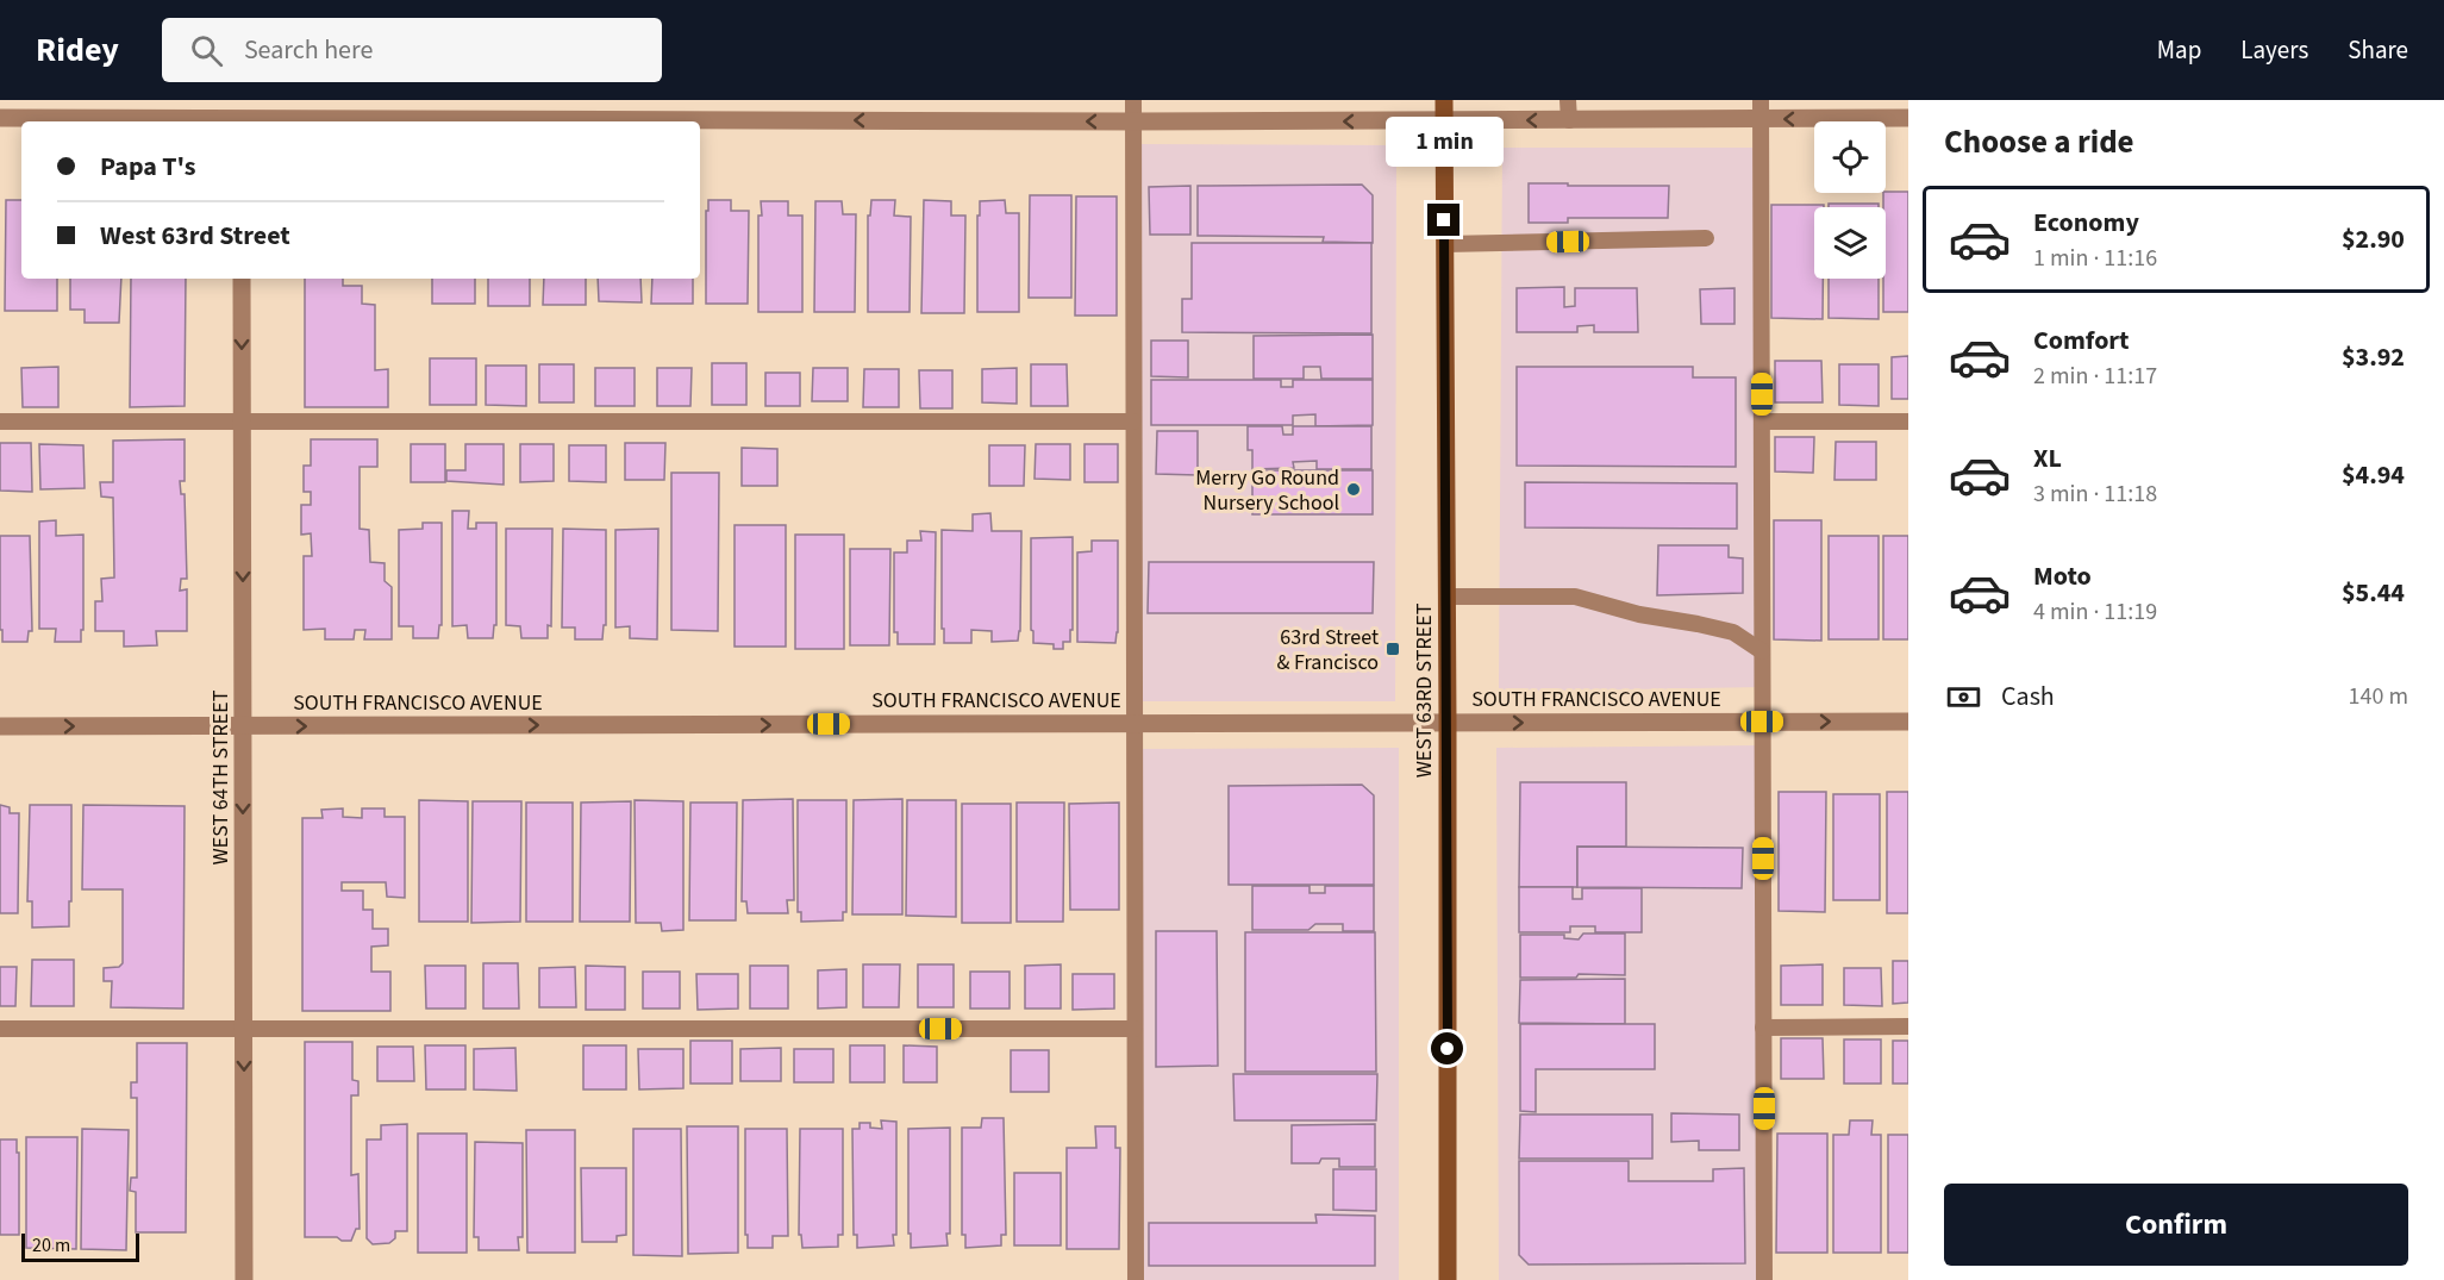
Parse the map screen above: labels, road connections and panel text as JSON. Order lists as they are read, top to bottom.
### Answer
{
  "streets": {
    "main road": ["WEST 63RD STREET"],
    "street": ["SOUTH FRANCISCO AVENUE", "WEST 64TH STREET"]
  },
  "crossings": [
    ["WEST 63RD STREET", "SOUTH FRANCISCO AVENUE"],
    ["SOUTH FRANCISCO AVENUE", "WEST 64TH STREET"]
  ],
  "one_way": ["SOUTH FRANCISCO AVENUE", "WEST 64TH STREET"],
  "places": {
    "other": ["Merry Go Round Nursery School"],
    "transit": ["63rd Street & Francisco"]
  },
  "scale_bar": "20 m",
  "page": {
    "header": "Ridey",
    "search": "Search here",
    "nav": ["Map", "Layers", "Share"],
    "heading": "Choose a ride",
    "bubble": "1 min",
    "banner": ["Papa T's", "West 63rd Street"],
    "list": [
      {
        "name": "Economy",
        "note": "1 min · 11:16",
        "value": "$2.90"
      },
      {
        "name": "Comfort",
        "note": "2 min · 11:17",
        "value": "$3.92"
      },
      {
        "name": "XL",
        "note": "3 min · 11:18",
        "value": "$4.94"
      },
      {
        "name": "Moto",
        "note": "4 min · 11:19",
        "value": "$5.44"
      }
    ],
    "pay": ["Cash", "140 m"],
    "buttons": "Confirm",
    "scale": "20 m"
  }
}
